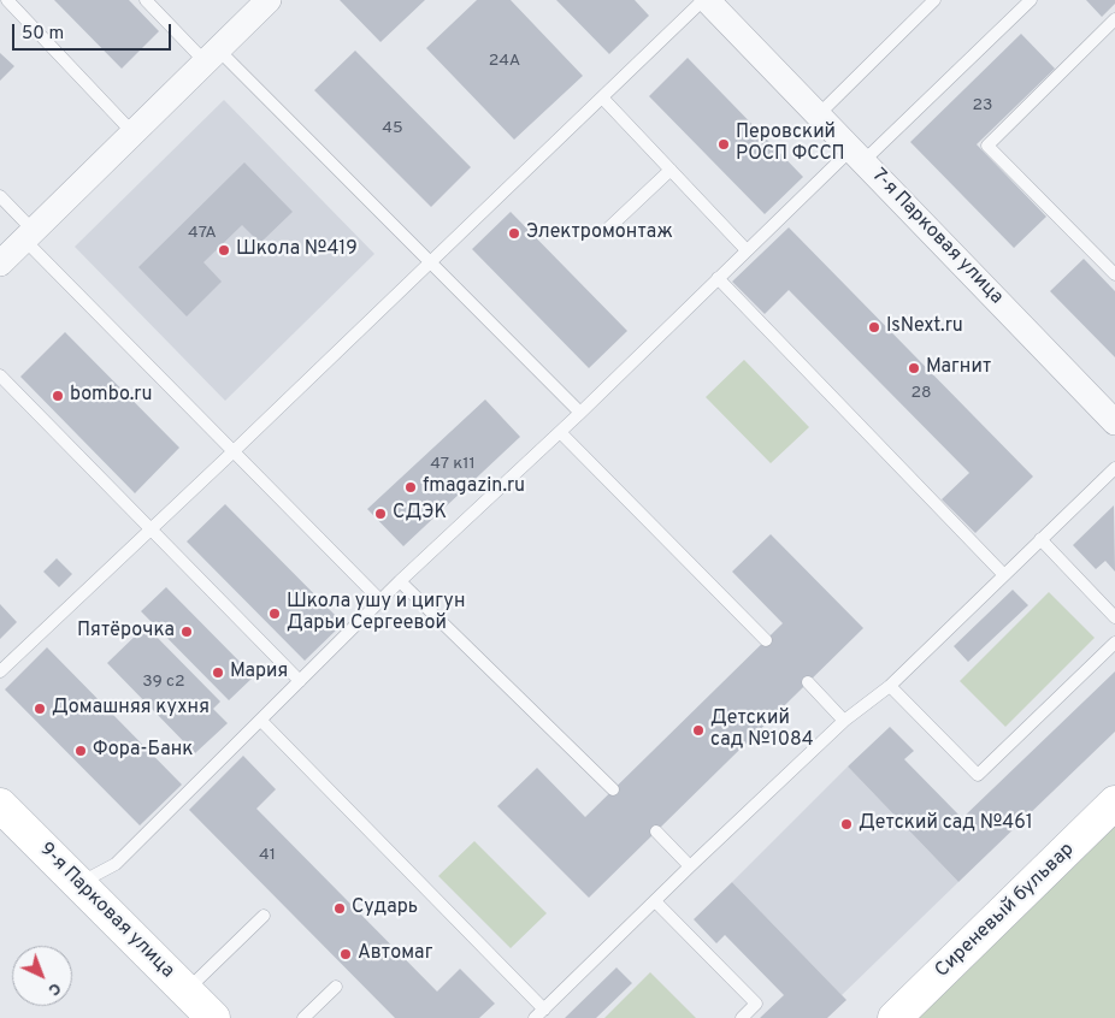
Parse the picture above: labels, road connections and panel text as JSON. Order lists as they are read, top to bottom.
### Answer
{
  "streets": {
    "main road": ["9-я Парковая улица", "Сиреневый бульвар"],
    "street": ["7-я Парковая улица"]
  },
  "places": [
    "Перовский РОСП ФССП",
    "Электромонтаж",
    "Школа №419",
    "IsNext.ru",
    "Магнит",
    "bombo.ru",
    "fmagazin.ru",
    "СДЭК",
    "Школа ушу и цигун Дарьи Сергеевой",
    "Пятёрочка",
    "Мария",
    "Домашняя кухня",
    "Детский сад №1084",
    "Фора-Банк",
    "Детский сад №461",
    "Сударь",
    "Автомаг"
  ],
  "house_numbers": [
    "24А",
    "23",
    "45",
    "47А",
    "28",
    "47 к11",
    "39 c2",
    "41"
  ],
  "scale_bar": "50 m",
  "north": "bottom right"
}
